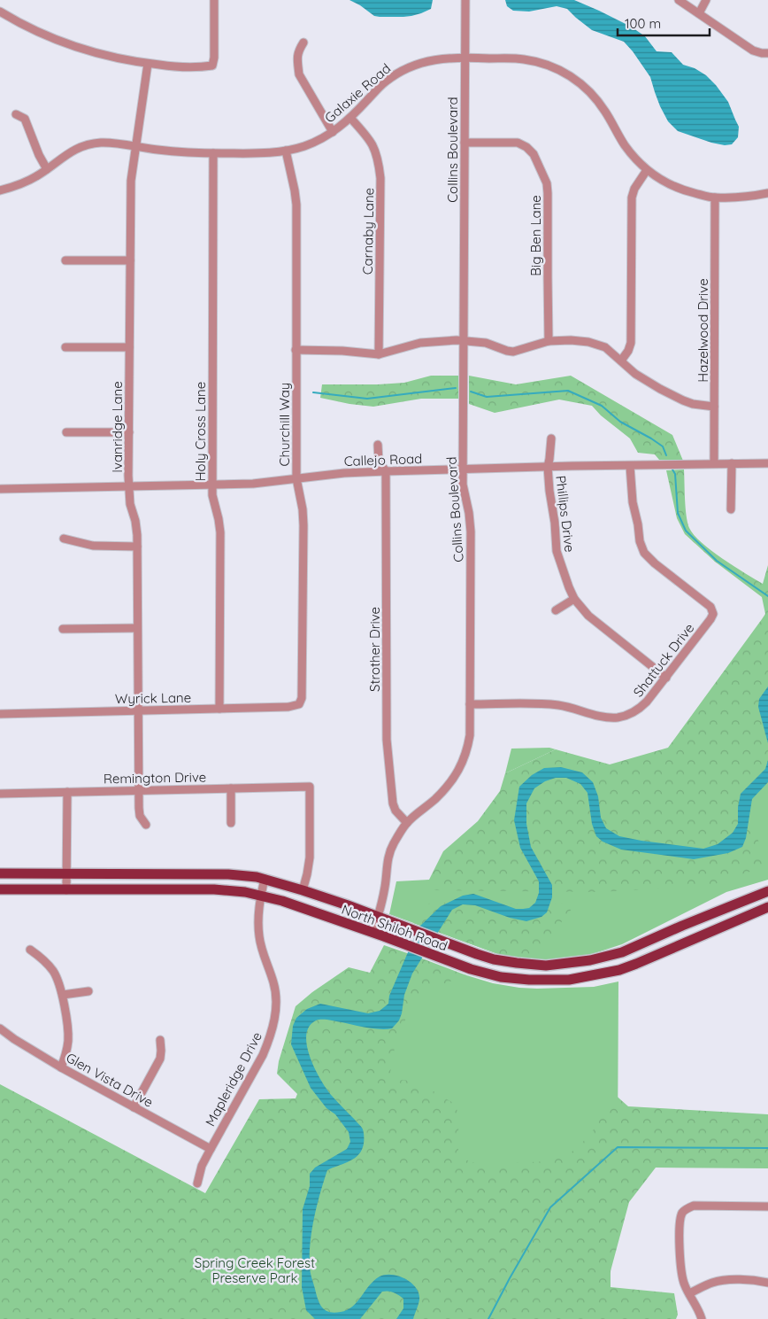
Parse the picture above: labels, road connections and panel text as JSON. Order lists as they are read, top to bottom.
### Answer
{
  "streets": {
    "main road": ["North Shiloh Road"],
    "street": [
      "Galaxie Road",
      "Collins Boulevard",
      "Carnaby Lane",
      "Big Ben Lane",
      "Hazelwood Drive",
      "Churchill Way",
      "Ivanridge Lane",
      "Holy Cross Lane",
      "Callejo Road",
      "Phillips Drive",
      "Strother Drive",
      "Shattuck Drive",
      "Wyrick Lane",
      "Remington Drive",
      "Mapleridge Drive",
      "Glen Vista Drive"
    ]
  },
  "crossings": [
    ["Galaxie Road", "Collins Boulevard"],
    ["Galaxie Road", "Carnaby Lane"],
    ["Galaxie Road", "Hazelwood Drive"],
    ["Galaxie Road", "Churchill Way"],
    ["Galaxie Road", "Ivanridge Lane"],
    ["Galaxie Road", "Holy Cross Lane"],
    ["Collins Boulevard", "Big Ben Lane"],
    ["Collins Boulevard", "Callejo Road"],
    ["Collins Boulevard", "Strother Drive"],
    ["Collins Boulevard", "Shattuck Drive"],
    ["Collins Boulevard", "North Shiloh Road"],
    ["Hazelwood Drive", "Callejo Road"],
    ["Churchill Way", "Callejo Road"],
    ["Churchill Way", "Wyrick Lane"],
    ["Ivanridge Lane", "Callejo Road"],
    ["Ivanridge Lane", "Wyrick Lane"],
    ["Ivanridge Lane", "Remington Drive"],
    ["Holy Cross Lane", "Callejo Road"],
    ["Holy Cross Lane", "Wyrick Lane"],
    ["Callejo Road", "Phillips Drive"],
    ["Callejo Road", "Strother Drive"],
    ["Callejo Road", "Shattuck Drive"],
    ["Phillips Drive", "Shattuck Drive"],
    ["Remington Drive", "North Shiloh Road"],
    ["North Shiloh Road", "Mapleridge Drive"],
    ["Mapleridge Drive", "Glen Vista Drive"]
  ],
  "parks": ["Spring Creek Forest Preserve Park"],
  "scale_bar": "100 m"
}
